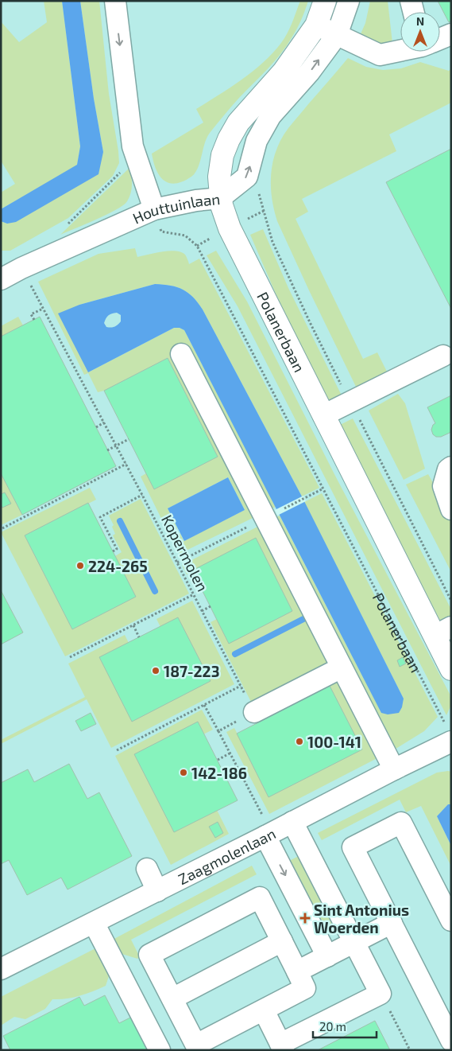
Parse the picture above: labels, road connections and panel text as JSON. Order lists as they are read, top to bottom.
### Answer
{
  "streets": {
    "main road": ["Polanerbaan"],
    "street": ["Houttuinlaan", "Zaagmolenlaan"],
    "path": ["Kopermolen"]
  },
  "crossings": [
    ["Houttuinlaan", "Polanerbaan"],
    ["Houttuinlaan", "Kopermolen"],
    ["Polanerbaan", "Zaagmolenlaan"]
  ],
  "one_way": ["Houttuinlaan"],
  "places": {
    "other": [
      "224-265",
      "187-223",
      "100-141",
      "142-186"
    ],
    "health": ["Sint Antonius Woerden"]
  },
  "scale_bar": "20 m",
  "north": "top"
}
